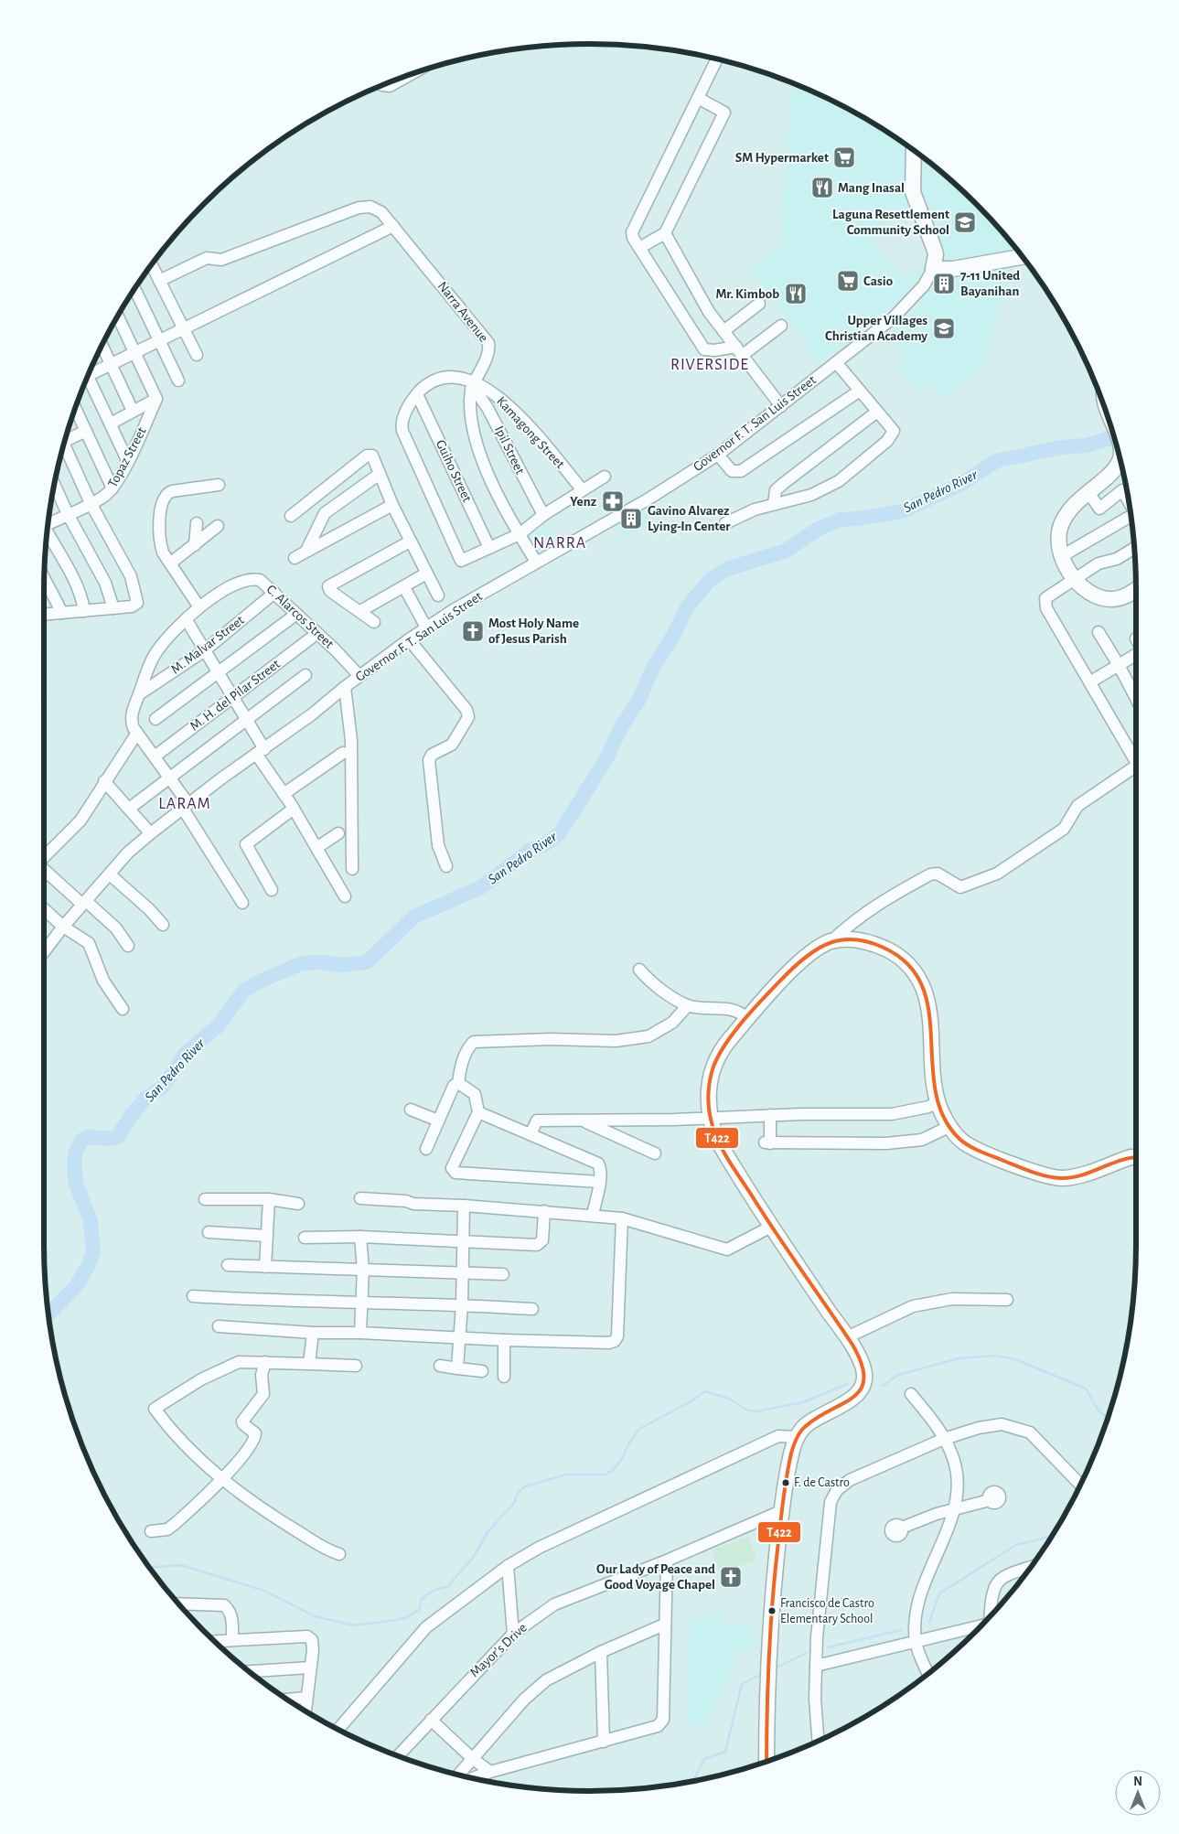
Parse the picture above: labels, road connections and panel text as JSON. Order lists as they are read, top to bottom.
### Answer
{
  "streets": {
    "street": [
      "Narra Avenue",
      "Governor F. T. San Luis Street",
      "Kamagong Street",
      "Ipil Street",
      "Topaz Street",
      "Guiho Street",
      "C. Alarcos Street",
      "M. Malvar Street",
      "M. H. del Pilar Street",
      "Mayor's Drive"
    ]
  },
  "crossings": [
    ["Narra Avenue", "Governor F. T. San Luis Street"],
    ["Narra Avenue", "Kamagong Street"],
    ["Narra Avenue", "Ipil Street"],
    ["Governor F. T. San Luis Street", "C. Alarcos Street"],
    ["Kamagong Street", "Ipil Street"],
    ["Kamagong Street", "Guiho Street"],
    ["C. Alarcos Street", "M. Malvar Street"],
    ["C. Alarcos Street", "M. H. del Pilar Street"]
  ],
  "districts": ["RIVERSIDE", "NARRA", "LARAM"],
  "water": ["San Pedro River"],
  "places": {
    "supermarket": ["SM Hypermarket", "Casio"],
    "restaurant": ["Mang Inasal", "Mr. Kimbob"],
    "school or university": ["Laguna Resettlement Community School", "Upper Villages Christian Academy"],
    "building": ["7-11 United Bayanihan", "Gavino Alvarez Lying-In Center"],
    "pharmacy": ["Yenz"],
    "church": ["Most Holy Name of Jesus Parish", "Our Lady of Peace and Good Voyage Chapel"],
    "other": ["F. de Castro", "Francisco de Castro Elementary School"]
  },
  "lines": ["transit line T422"],
  "north": "top"
}
